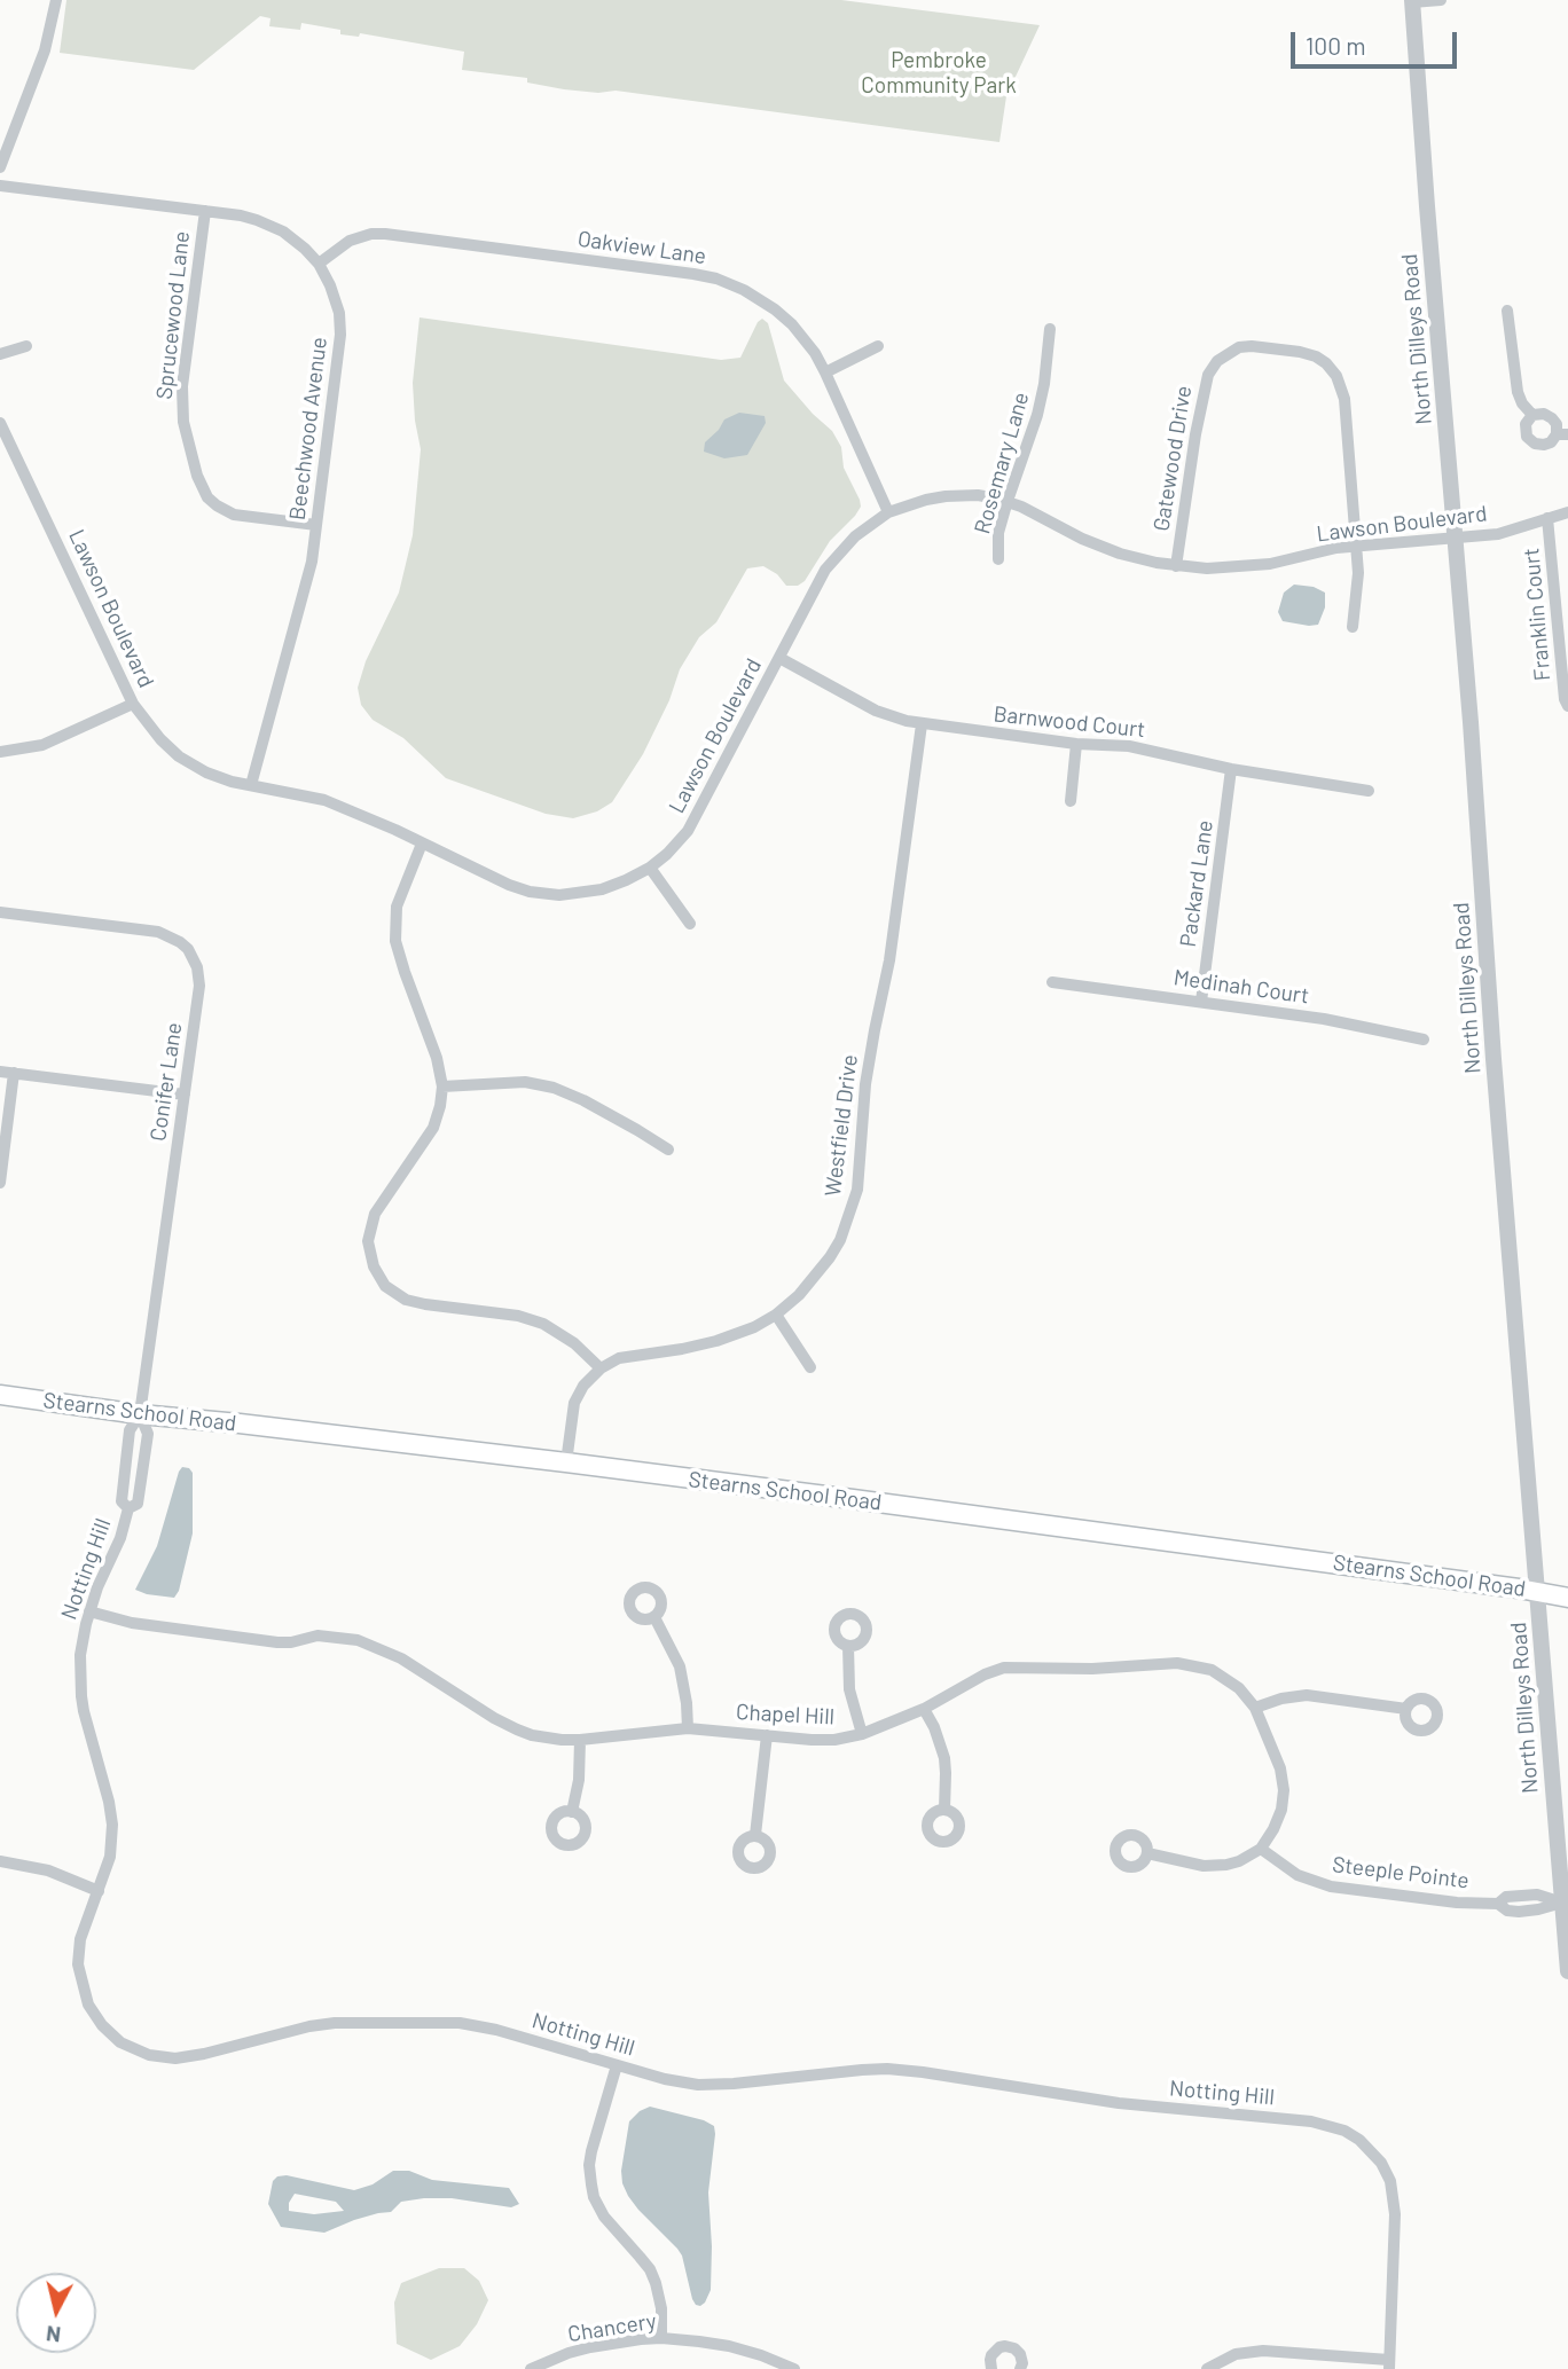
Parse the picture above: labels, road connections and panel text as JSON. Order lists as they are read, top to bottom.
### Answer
{
  "streets": {
    "main road": ["Stearns School Road"],
    "street": [
      "Oakview Lane",
      "Sprucewood Lane",
      "North Dilleys Road",
      "Beechwood Avenue",
      "Gatewood Drive",
      "Rosemary Lane",
      "Lawson Boulevard",
      "Franklin Court",
      "Barnwood Court",
      "Packard Lane",
      "Medinah Court",
      "Conifer Lane",
      "Westfield Drive",
      "Notting Hill",
      "Chapel Hill",
      "Steeple Pointe",
      "Chancery"
    ]
  },
  "crossings": [
    ["Oakview Lane", "Beechwood Avenue"],
    ["Oakview Lane", "Lawson Boulevard"],
    ["Sprucewood Lane", "Beechwood Avenue"],
    ["North Dilleys Road", "Lawson Boulevard"],
    ["North Dilleys Road", "Stearns School Road"],
    ["North Dilleys Road", "Steeple Pointe"],
    ["Beechwood Avenue", "Lawson Boulevard"],
    ["Gatewood Drive", "Lawson Boulevard"],
    ["Rosemary Lane", "Lawson Boulevard"],
    ["Lawson Boulevard", "Franklin Court"],
    ["Lawson Boulevard", "Barnwood Court"],
    ["Barnwood Court", "Packard Lane"],
    ["Barnwood Court", "Westfield Drive"],
    ["Packard Lane", "Medinah Court"],
    ["Conifer Lane", "Stearns School Road"],
    ["Conifer Lane", "Notting Hill"],
    ["Stearns School Road", "Notting Hill"],
    ["Notting Hill", "Chapel Hill"],
    ["Chapel Hill", "Steeple Pointe"]
  ],
  "parks": ["Pembroke Community Park"],
  "scale_bar": "100 m",
  "north": "bottom"
}
